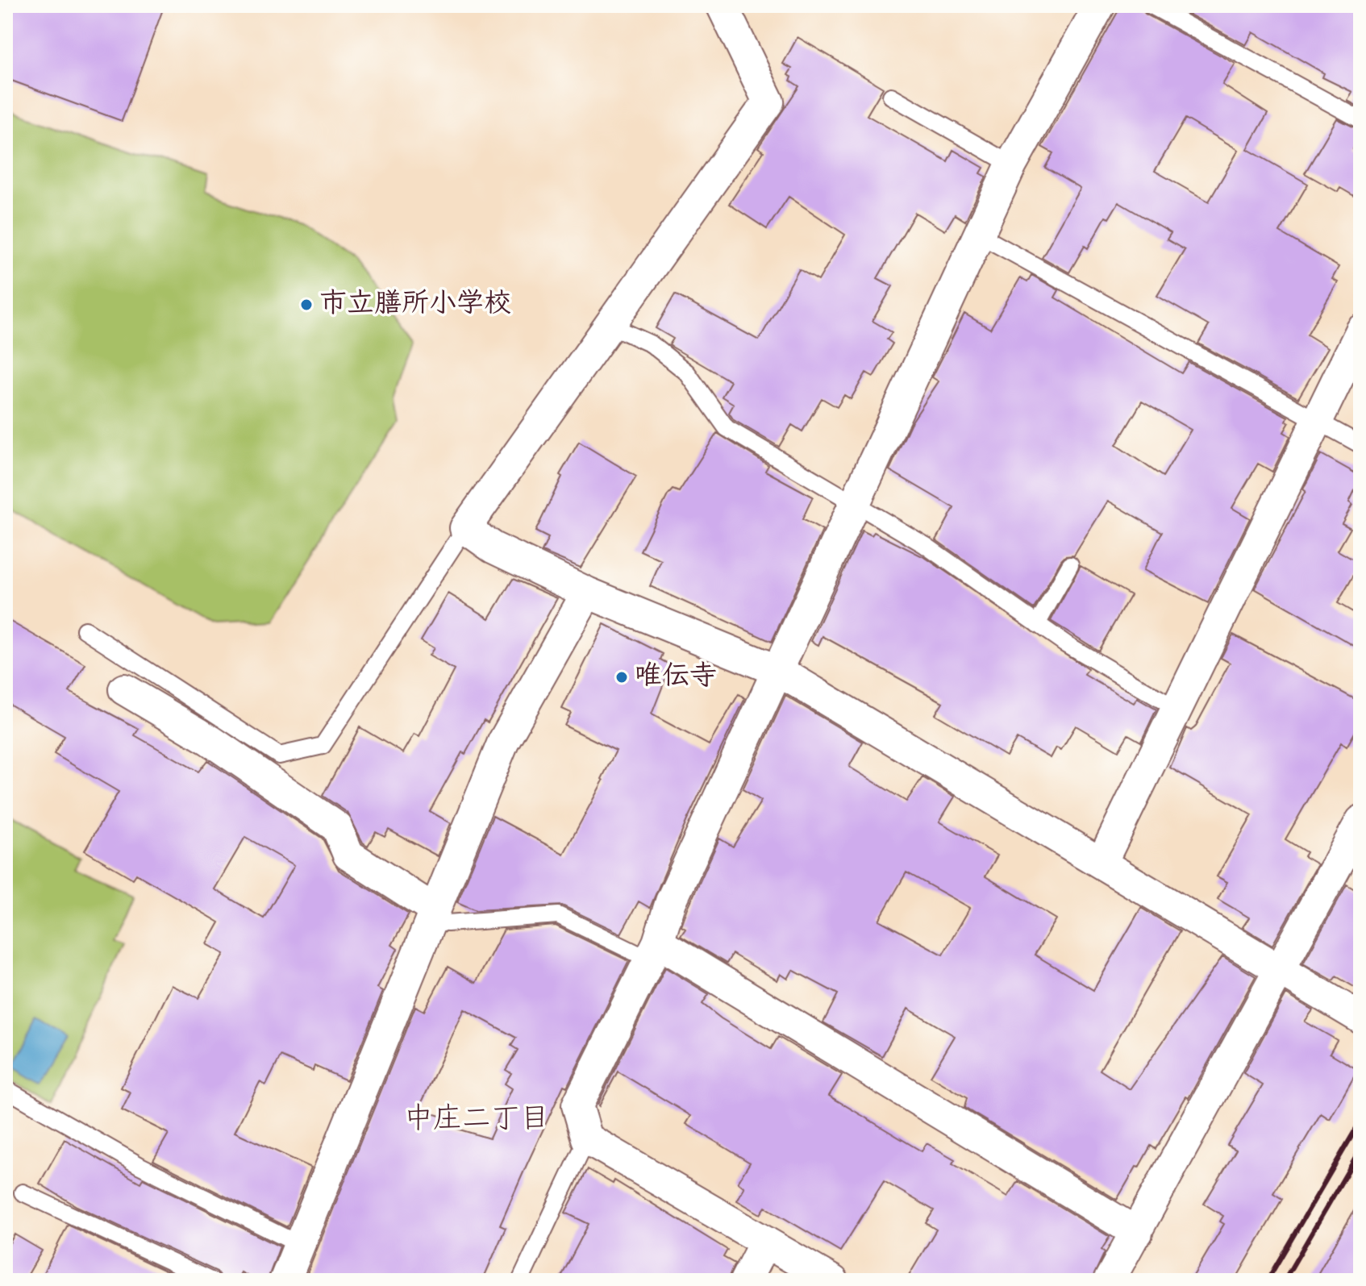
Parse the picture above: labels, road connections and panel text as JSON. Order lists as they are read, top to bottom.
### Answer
{
  "districts": ["中庄二丁目"],
  "places": ["市立膳所小学校", "唯伝寺"]
}
